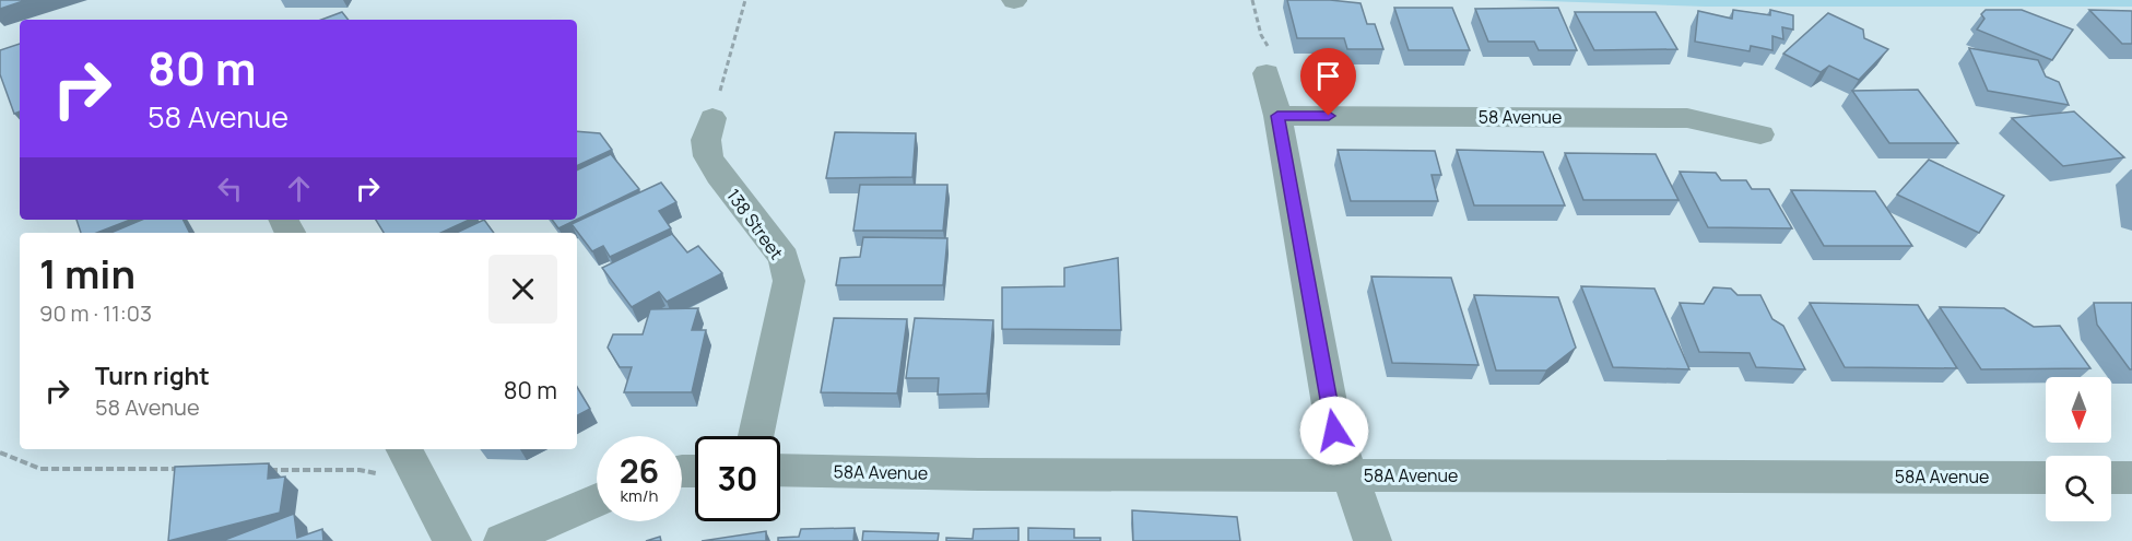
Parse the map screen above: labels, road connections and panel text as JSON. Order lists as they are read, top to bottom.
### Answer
{
  "streets": {
    "street": ["58 Avenue", "138 Street", "58A Avenue"]
  },
  "north": "bottom",
  "page": {
    "turn": ["80 m", "58 Avenue"],
    "heading": ["1 min", "90 m · 11:03"],
    "list": [
      {
        "name": "Turn right",
        "note": "58 Avenue",
        "value": "80 m"
      }
    ],
    "speed": "26 km/h",
    "limit": "30"
  }
}
